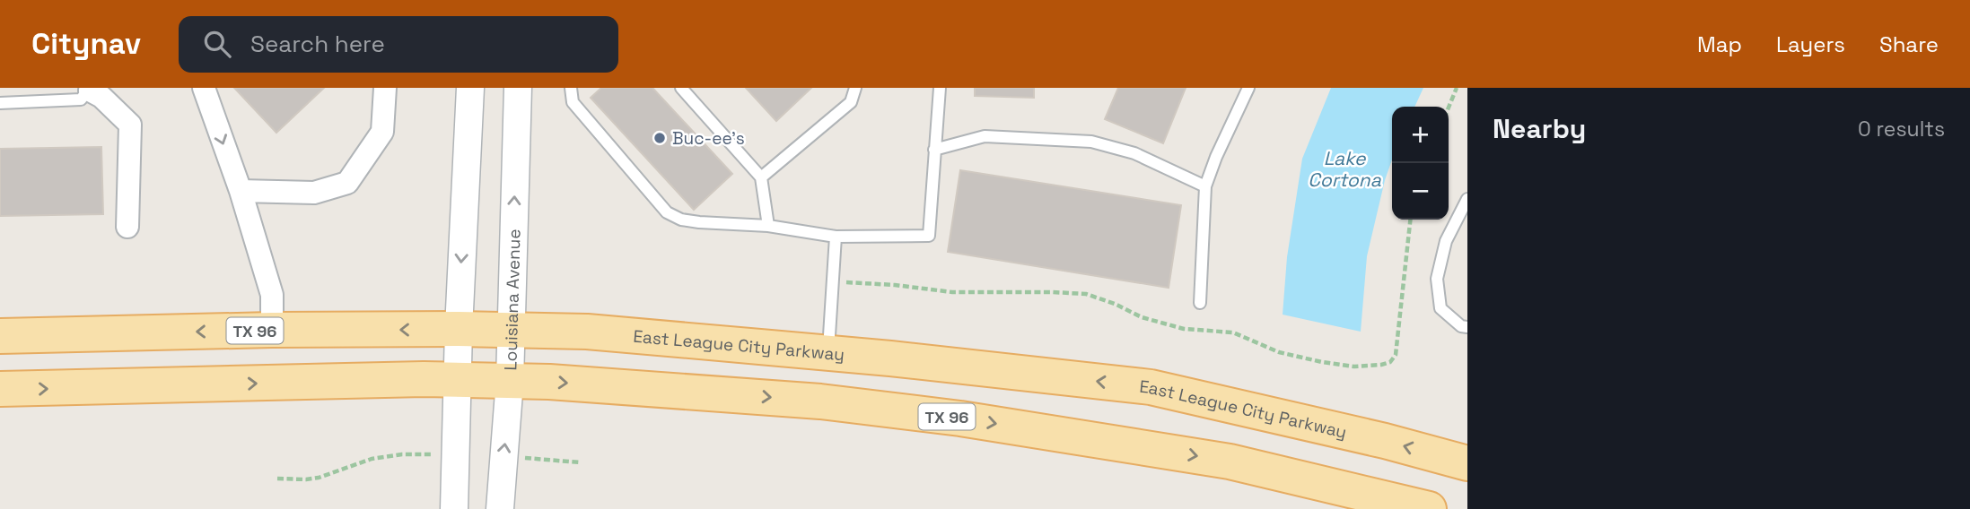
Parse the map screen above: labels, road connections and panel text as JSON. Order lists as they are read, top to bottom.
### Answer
{
  "streets": {
    "main road": ["TX 96", "East League City Parkway"],
    "street": ["Louisiana Avenue"]
  },
  "crossings": [
    ["Louisiana Avenue", "TX 96"],
    ["Louisiana Avenue", "East League City Parkway"]
  ],
  "water": ["Lake Cortona"],
  "places": ["Buc-ee's"],
  "page": {
    "header": "Citynav",
    "search": "Search here",
    "nav": ["Map", "Layers", "Share"],
    "heading": ["Nearby", "0 results"],
    "map_buttons": ["+", "−"]
  }
}
